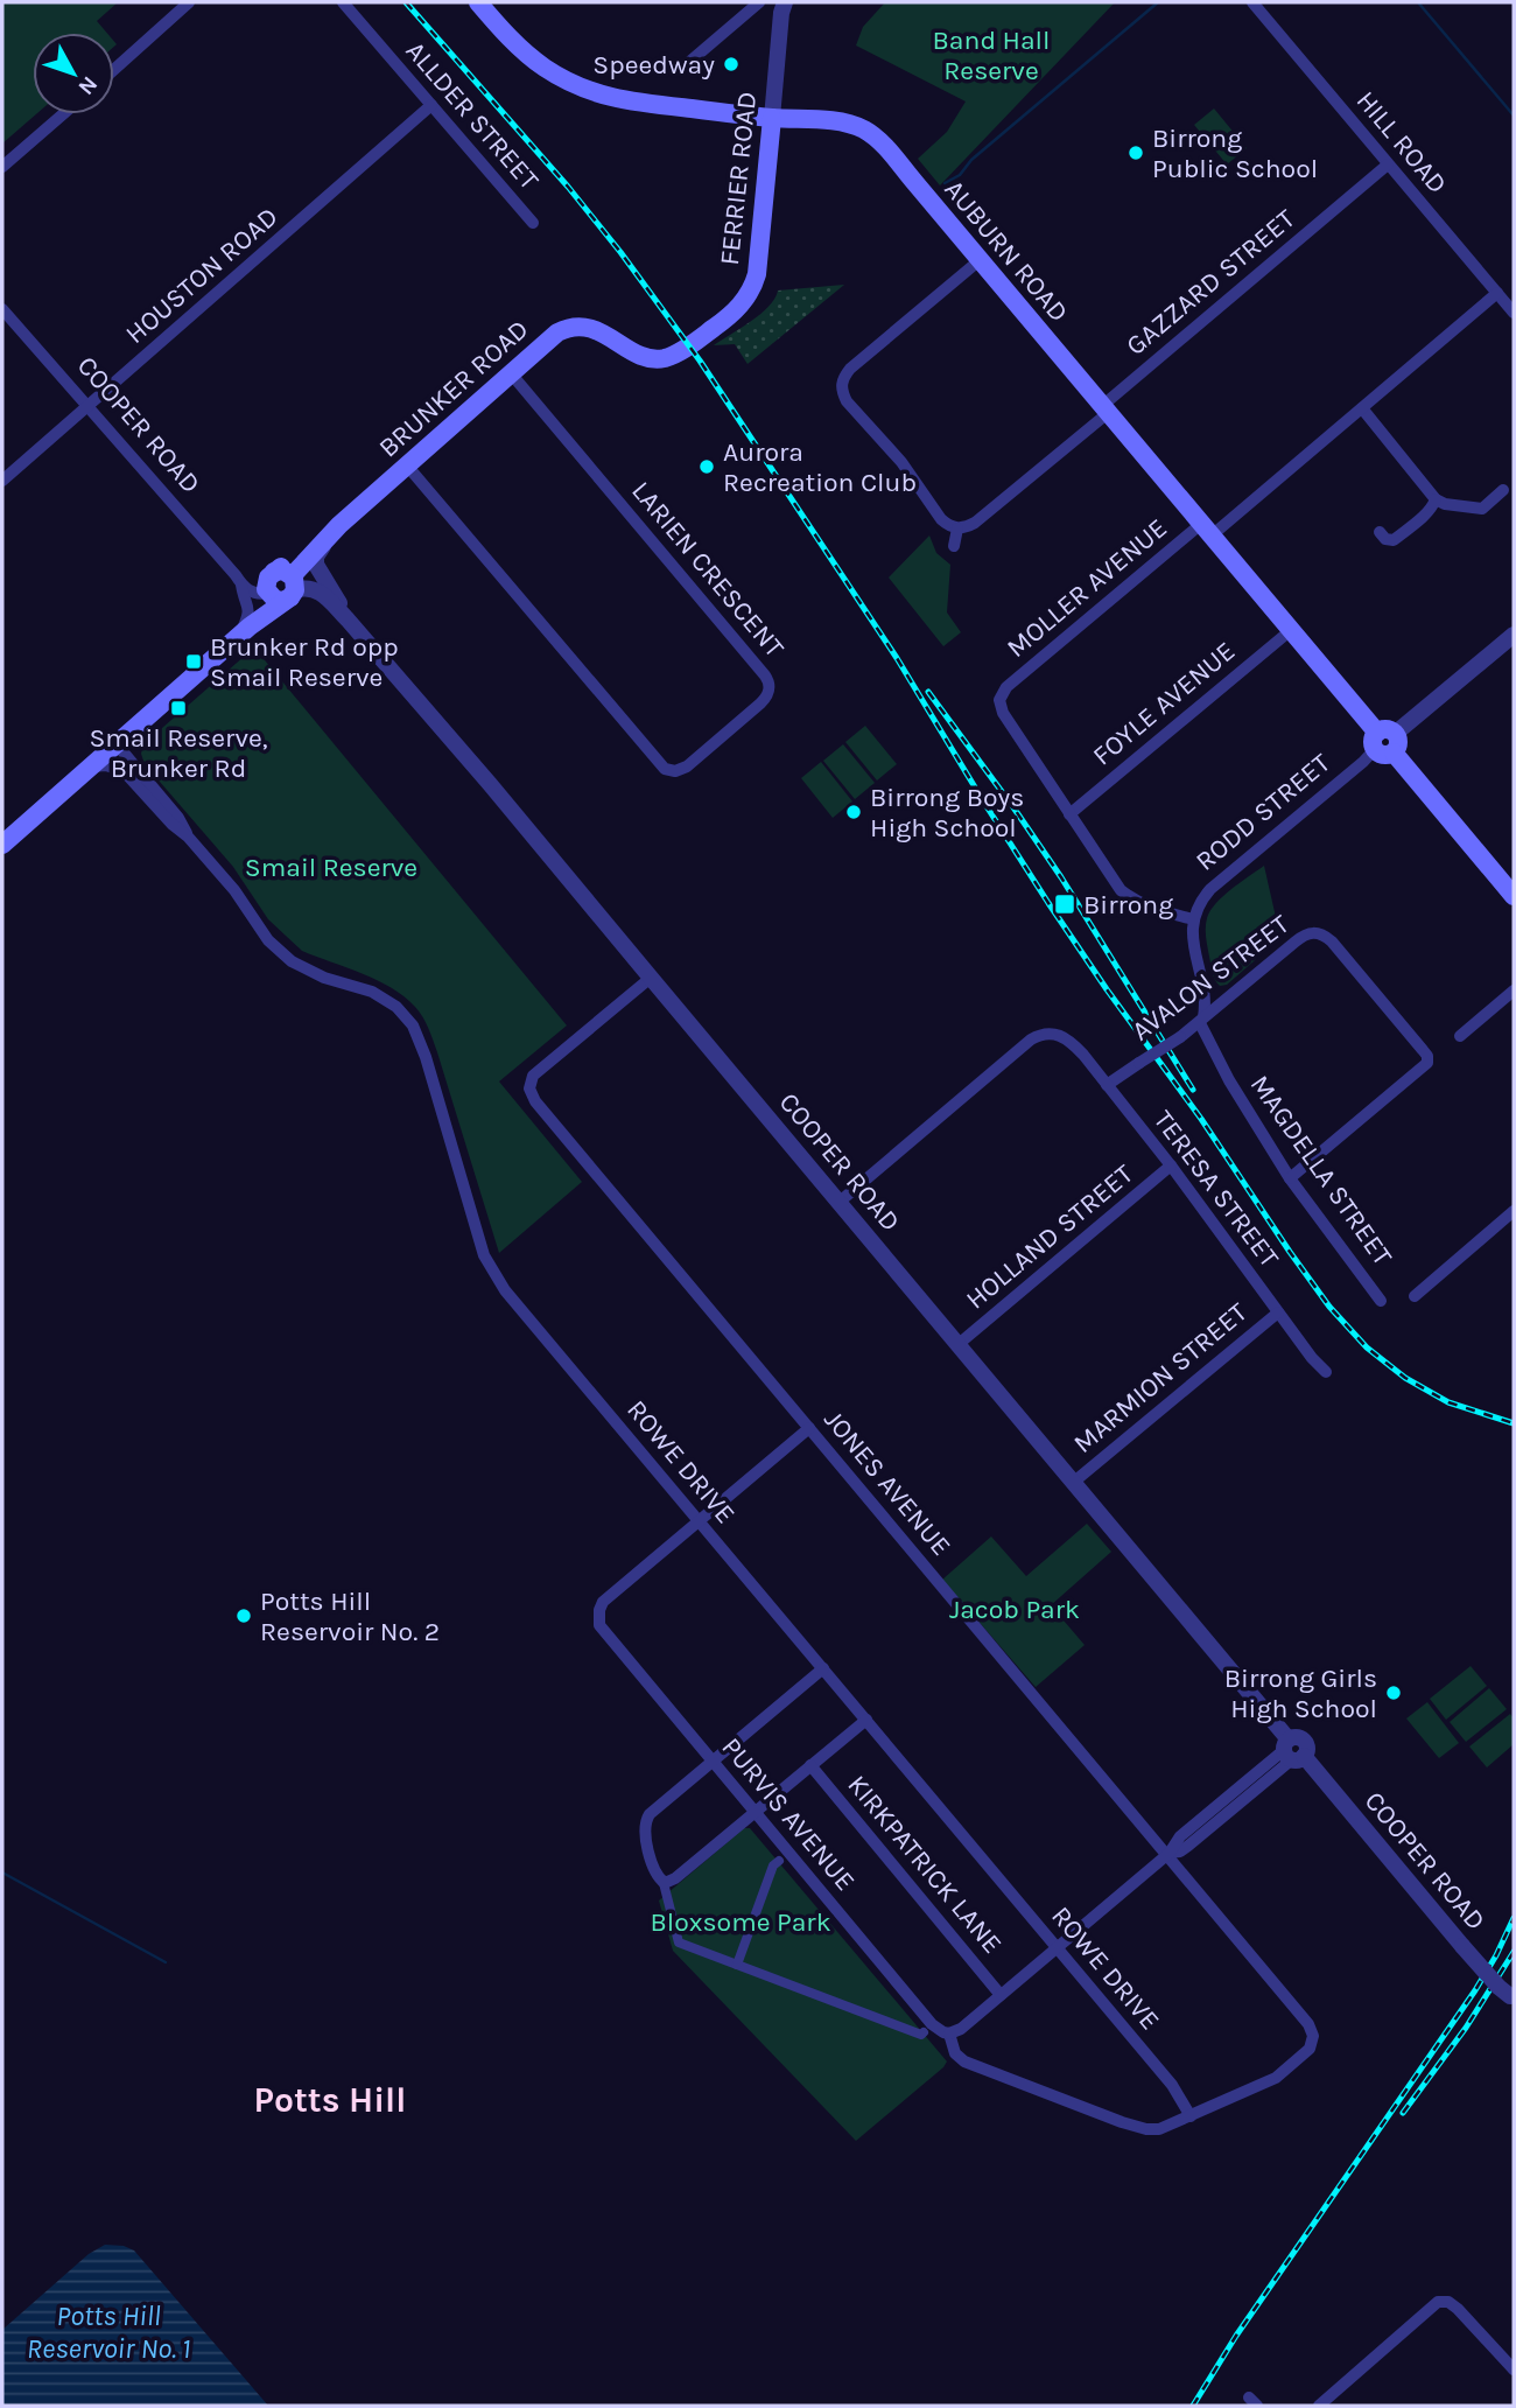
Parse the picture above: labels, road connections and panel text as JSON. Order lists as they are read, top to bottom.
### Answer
{
  "streets": {
    "main road": ["FERRIER ROAD", "AUBURN ROAD", "BRUNKER ROAD"],
    "street": [
      "ALLDER STREET",
      "HILL ROAD",
      "HOUSTON ROAD",
      "GAZZARD STREET",
      "COOPER ROAD",
      "LARIEN CRESCENT",
      "MOLLER AVENUE",
      "FOYLE AVENUE",
      "RODD STREET",
      "AVALON STREET",
      "MAGDELLA STREET",
      "TERESA STREET",
      "HOLLAND STREET",
      "MARMION STREET",
      "ROWE DRIVE",
      "JONES AVENUE",
      "PURVIS AVENUE",
      "KIRKPATRICK LANE"
    ]
  },
  "crossings": [
    ["ALLDER STREET", "HOUSTON ROAD"],
    ["HILL ROAD", "GAZZARD STREET"],
    ["HILL ROAD", "MOLLER AVENUE"],
    ["FERRIER ROAD", "AUBURN ROAD"],
    ["FERRIER ROAD", "BRUNKER ROAD"],
    ["AUBURN ROAD", "GAZZARD STREET"],
    ["AUBURN ROAD", "MOLLER AVENUE"],
    ["AUBURN ROAD", "FOYLE AVENUE"],
    ["AUBURN ROAD", "RODD STREET"],
    ["HOUSTON ROAD", "COOPER ROAD"],
    ["BRUNKER ROAD", "LARIEN CRESCENT"],
    ["BRUNKER ROAD", "ROWE DRIVE"],
    ["COOPER ROAD", "TERESA STREET"],
    ["COOPER ROAD", "HOLLAND STREET"],
    ["COOPER ROAD", "MARMION STREET"],
    ["COOPER ROAD", "JONES AVENUE"],
    ["MOLLER AVENUE", "FOYLE AVENUE"],
    ["AVALON STREET", "MAGDELLA STREET"],
    ["AVALON STREET", "TERESA STREET"],
    ["TERESA STREET", "HOLLAND STREET"],
    ["TERESA STREET", "MARMION STREET"],
    ["ROWE DRIVE", "PURVIS AVENUE"],
    ["JONES AVENUE", "PURVIS AVENUE"]
  ],
  "districts": ["Potts Hill"],
  "water": ["Potts Hill Reservoir No. 1"],
  "parks": [
    "Band Hall Reserve",
    "Smail Reserve",
    "Jacob Park",
    "Bloxsome Park"
  ],
  "places": {
    "other": [
      "Speedway",
      "Birrong Public School",
      "Aurora Recreation Club",
      "Birrong Boys High School",
      "Potts Hill Reservoir No. 2",
      "Birrong Girls High School"
    ],
    "transit": ["Brunker Rd opp Smail Reserve", "Smail Reserve, Brunker Rd", "Birrong"]
  },
  "north": "bottom right"
}
